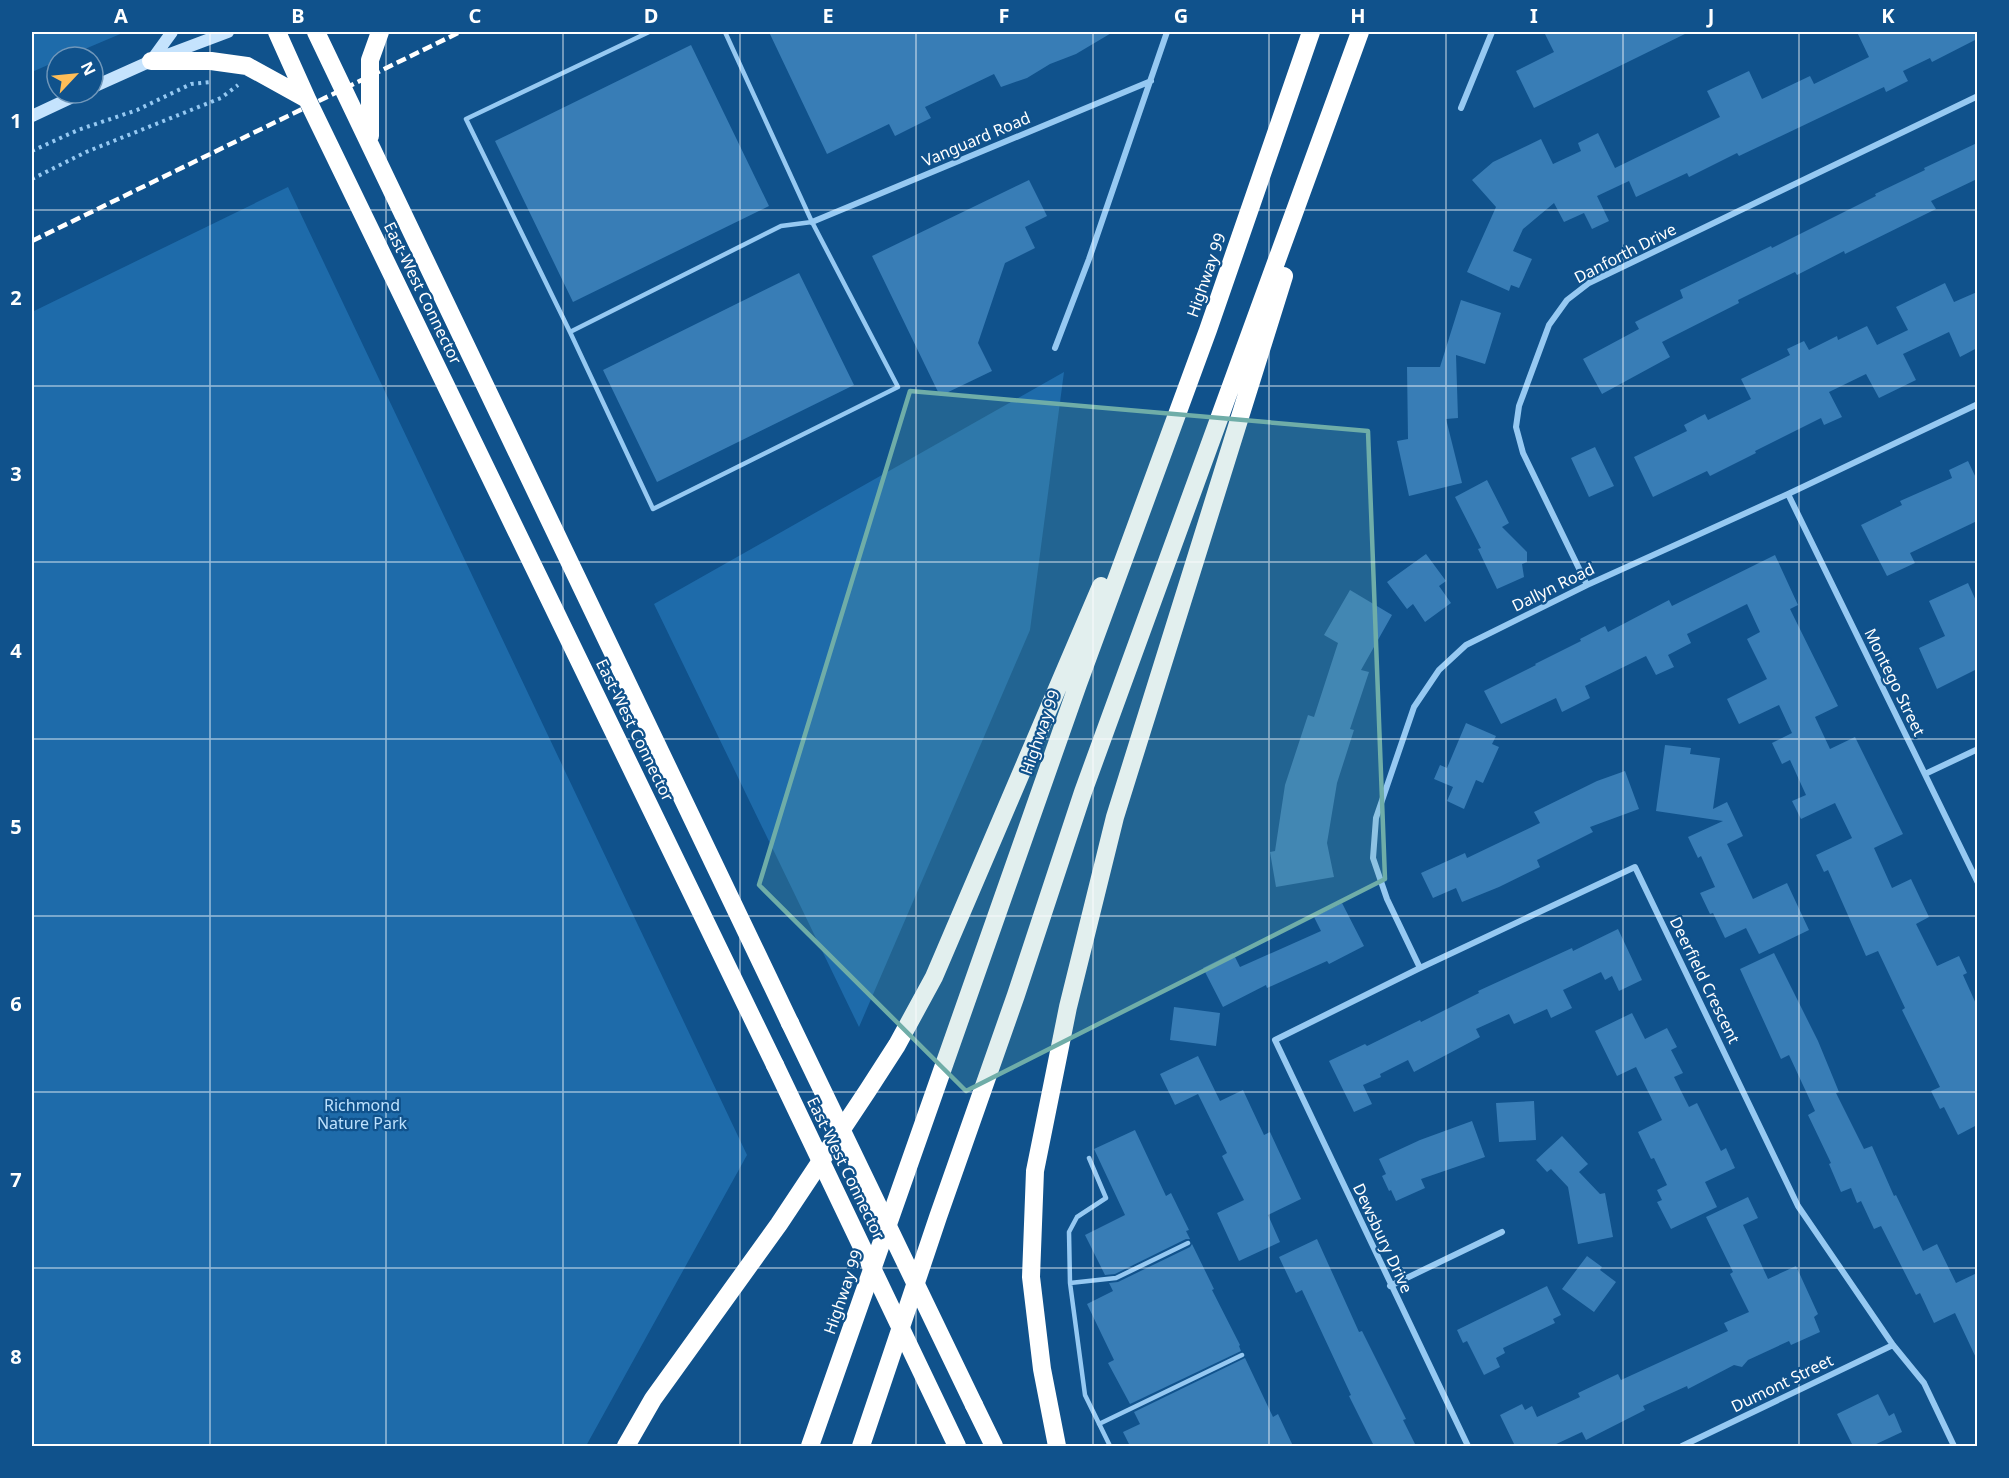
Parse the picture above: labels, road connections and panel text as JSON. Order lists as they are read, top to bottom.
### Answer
{
  "streets": {
    "highway": ["Highway 99", "East-West Connector"],
    "street": [
      "Vanguard Road",
      "Danforth Drive",
      "Dallyn Road",
      "Montego Street",
      "Deerfield Crescent",
      "Dewsbury Drive",
      "Dumont Street"
    ]
  },
  "crossings": [
    ["Danforth Drive", "Dallyn Road"],
    ["Dallyn Road", "Montego Street"],
    ["Dallyn Road", "Deerfield Crescent"],
    ["Deerfield Crescent", "Dewsbury Drive"],
    ["Deerfield Crescent", "Dumont Street"]
  ],
  "parks": ["Richmond Nature Park"],
  "north": "top right",
  "grid": {
    "columns": [
      "A",
      "B",
      "C",
      "D",
      "E",
      "F",
      "G",
      "H",
      "I",
      "J",
      "K"
    ],
    "rows": [
      "1",
      "2",
      "3",
      "4",
      "5",
      "6",
      "7",
      "8"
    ]
  }
}
